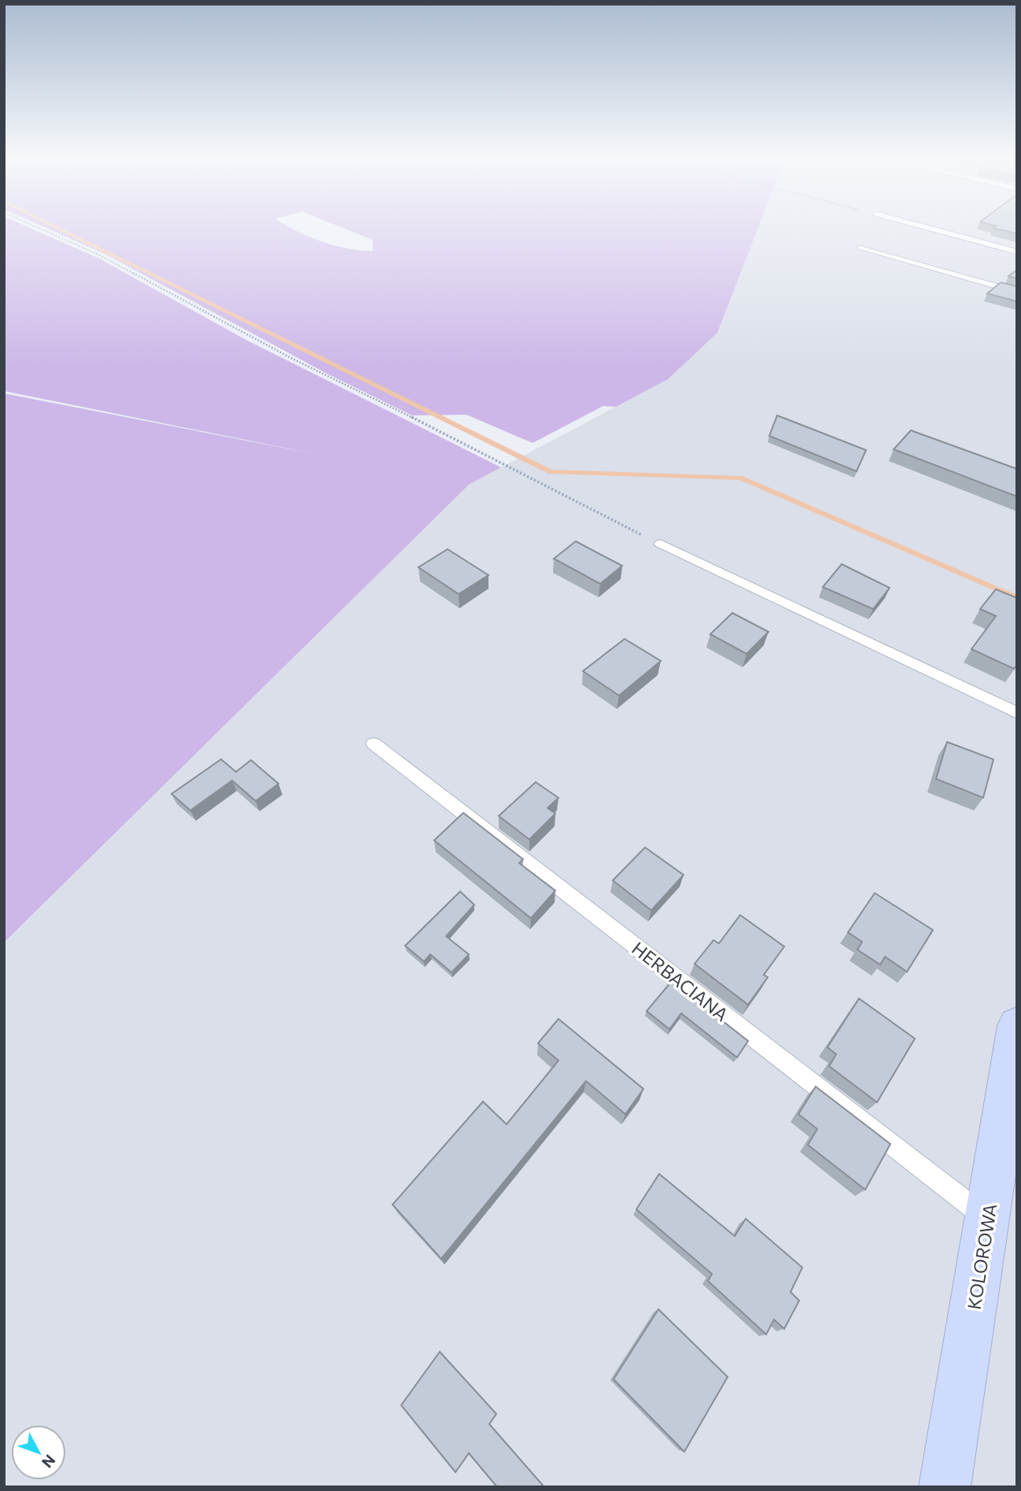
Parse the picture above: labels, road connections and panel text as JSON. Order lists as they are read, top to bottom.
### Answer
{
  "streets": {
    "street": ["KOLOROWA"],
    "lane": ["HERBACIANA"]
  },
  "crossings": [
    ["HERBACIANA", "KOLOROWA"]
  ],
  "north": "bottom right"
}
